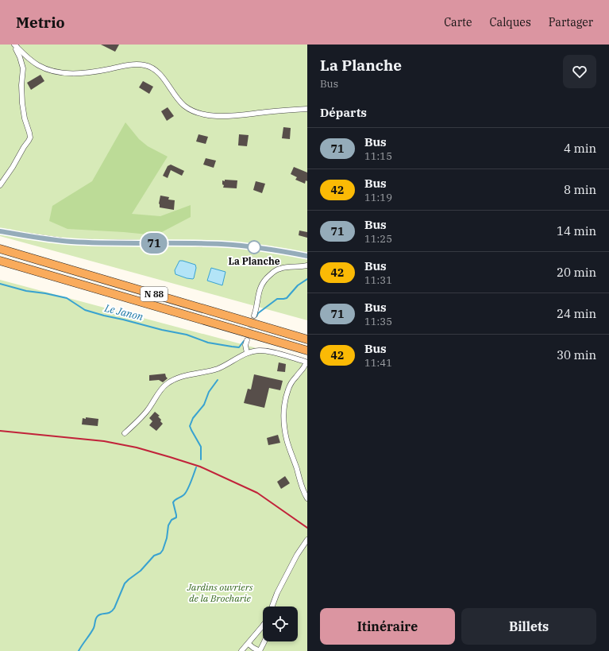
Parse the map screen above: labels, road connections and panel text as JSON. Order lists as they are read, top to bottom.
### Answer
{
  "streets": {
    "highway": ["N 88"]
  },
  "water": ["Le Janon"],
  "parks": ["Jardins ouvriers de la Brocharie"],
  "places": ["La Planche"],
  "lines": ["bus line 71"],
  "page": {
    "header": "Metrio",
    "nav": ["Carte", "Calques", "Partager"],
    "on_map": "71",
    "heading": [
      ["La Planche", "Bus"],
      "Départs"
    ],
    "list": [
      {
        "mark": "71",
        "name": "Bus",
        "note": "11:15",
        "value": "4 min"
      },
      {
        "mark": "42",
        "name": "Bus",
        "note": "11:19",
        "value": "8 min"
      },
      {
        "mark": "71",
        "name": "Bus",
        "note": "11:25",
        "value": "14 min"
      },
      {
        "mark": "42",
        "name": "Bus",
        "note": "11:31",
        "value": "20 min"
      },
      {
        "mark": "71",
        "name": "Bus",
        "note": "11:35",
        "value": "24 min"
      },
      {
        "mark": "42",
        "name": "Bus",
        "note": "11:41",
        "value": "30 min"
      }
    ],
    "buttons": ["Itinéraire", "Billets"]
  }
}
